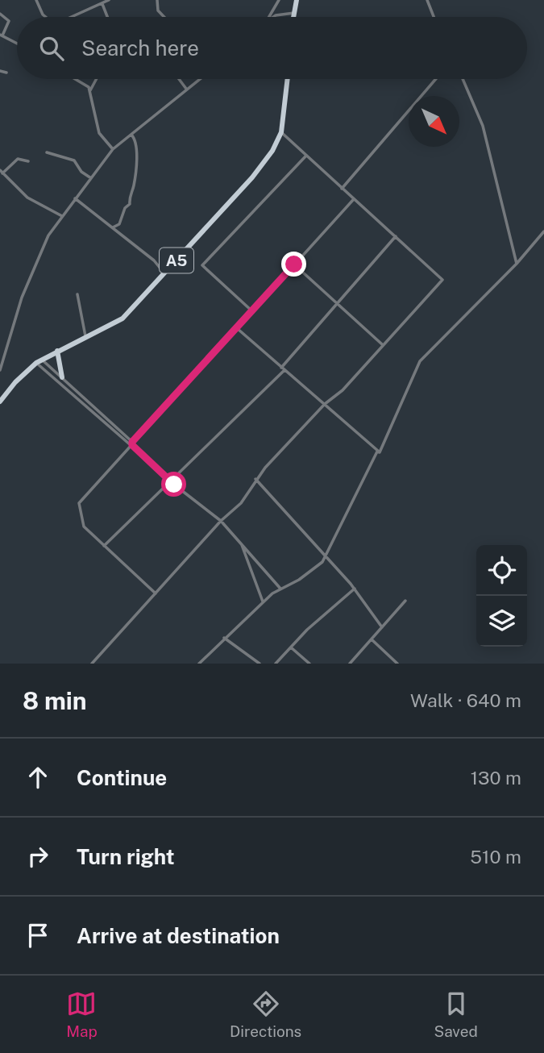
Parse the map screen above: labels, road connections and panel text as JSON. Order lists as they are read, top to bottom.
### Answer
{
  "streets": {
    "highway": ["A5"]
  },
  "north": "bottom right",
  "page": {
    "search": "Search here",
    "heading": ["8 min", "Walk · 640 m"],
    "list": [
      ["Continue", "130 m"],
      ["Turn right", "510 m"],
      "Arrive at destination"
    ],
    "nav": ["Map", "Directions", "Saved"]
  }
}
